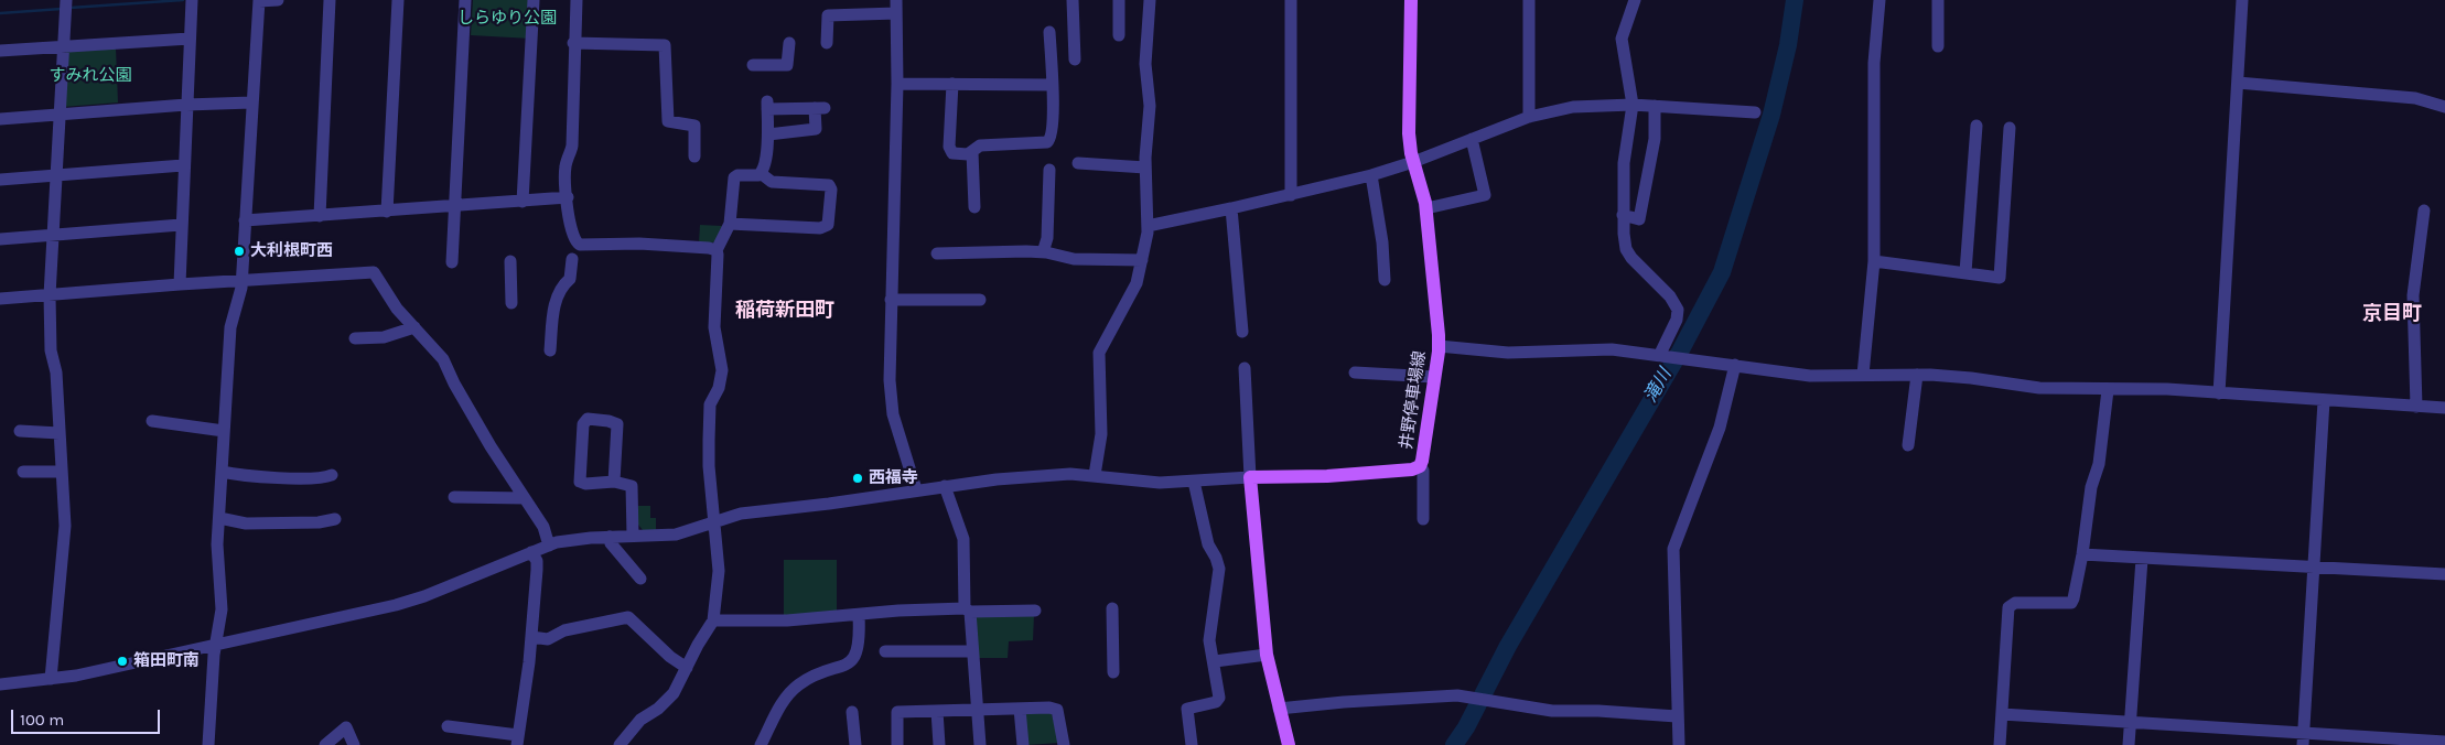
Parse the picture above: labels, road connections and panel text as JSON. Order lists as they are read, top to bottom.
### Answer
{
  "streets": {
    "main road": ["井野停車場線"]
  },
  "districts": ["稲荷新田町", "京目町"],
  "water": ["滝川"],
  "parks": ["しらゆり公園", "すみれ公園"],
  "places": ["大利根町西", "西福寺", "箱田町南"],
  "scale_bar": "100 m"
}
